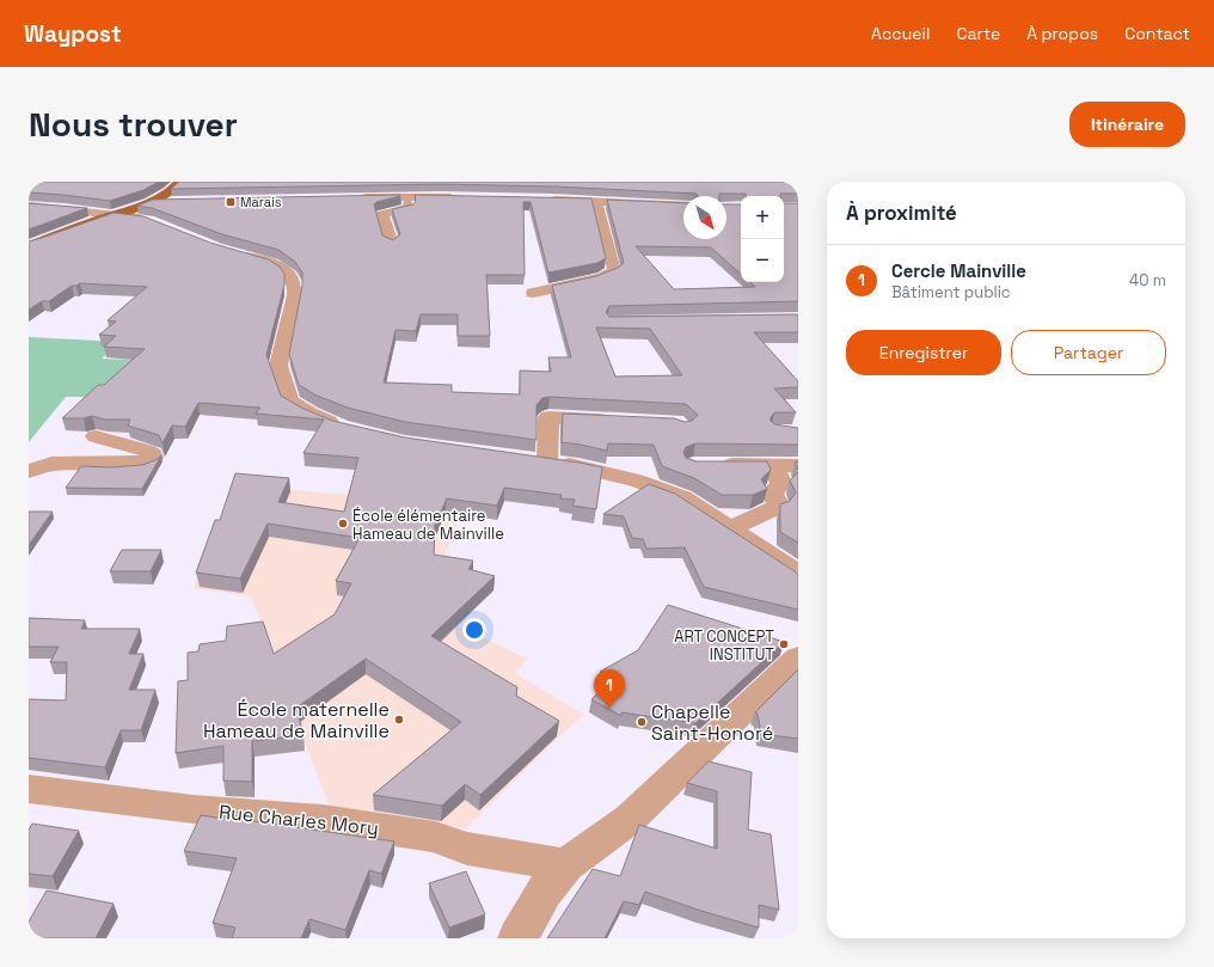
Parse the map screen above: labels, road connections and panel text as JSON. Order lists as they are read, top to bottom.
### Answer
{
  "streets": {
    "street": ["Rue Charles Mory"]
  },
  "places": {
    "transit": ["Marais"],
    "other": [
      "École élémentaire Hameau de Mainville",
      "ART CONCEPT INSTITUT",
      "École maternelle Hameau de Mainville",
      "Chapelle Saint-Honoré"
    ]
  },
  "north": "bottom right",
  "page": {
    "header": "Waypost",
    "nav": [
      "Accueil",
      "Carte",
      "À propos",
      "Contact"
    ],
    "buttons": [
      "Itinéraire",
      ["Enregistrer", "Partager"]
    ],
    "title": "Nous trouver",
    "heading": "À proximité",
    "map_buttons": ["+", "−"],
    "list": [
      {
        "mark": "1",
        "name": "Cercle Mainville",
        "note": "Bâtiment public",
        "value": "40 m"
      }
    ],
    "pins": "1"
  }
}
